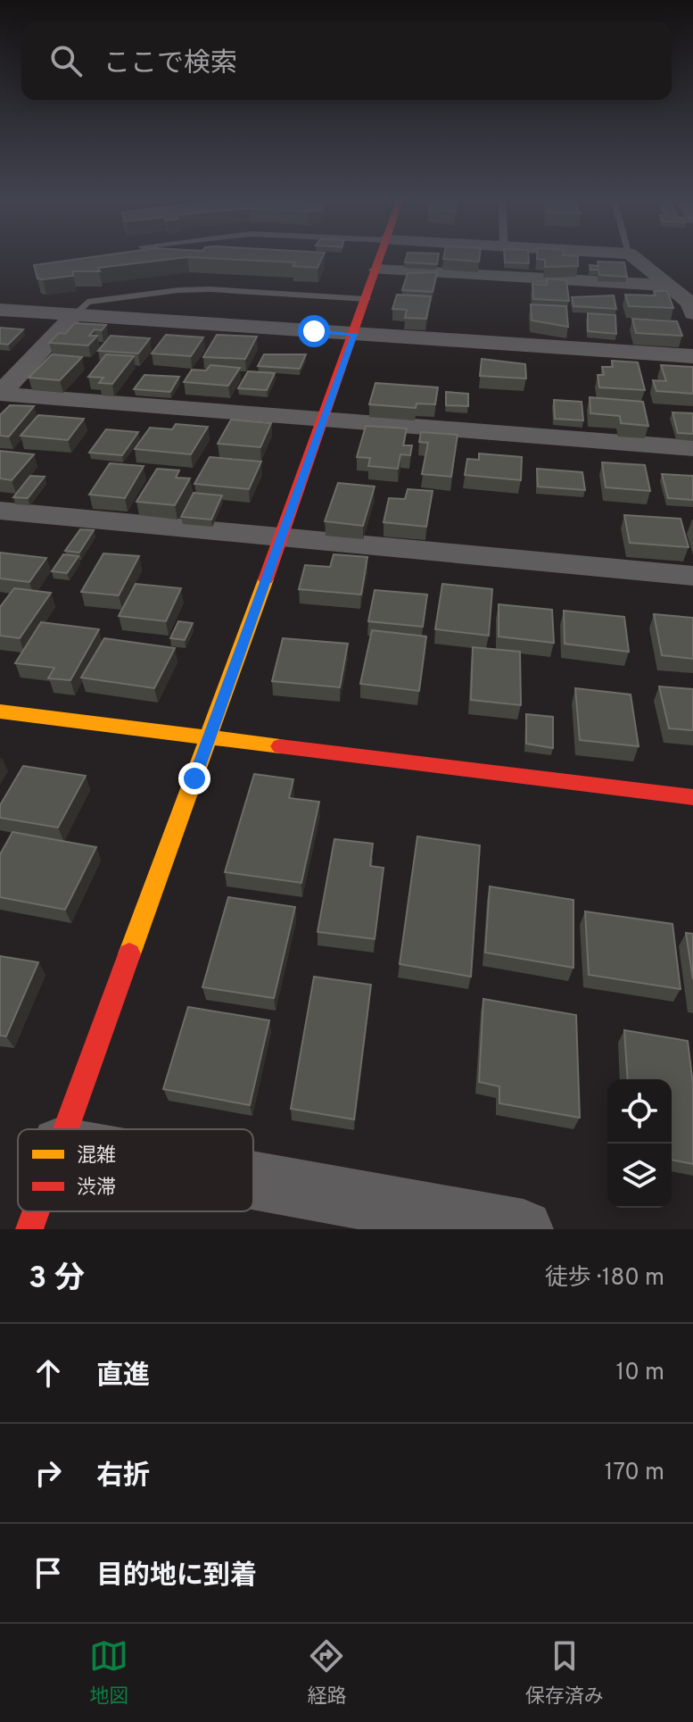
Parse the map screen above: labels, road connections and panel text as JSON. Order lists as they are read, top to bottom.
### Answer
{
  "legend": ["混雑", "渋滞"],
  "page": {
    "search": "ここで検索",
    "heading": ["3 分", "徒歩 · 180 m"],
    "list": [
      ["直進", "10 m"],
      ["右折", "170 m"],
      "目的地に到着"
    ],
    "nav": ["地図", "経路", "保存済み"]
  }
}
